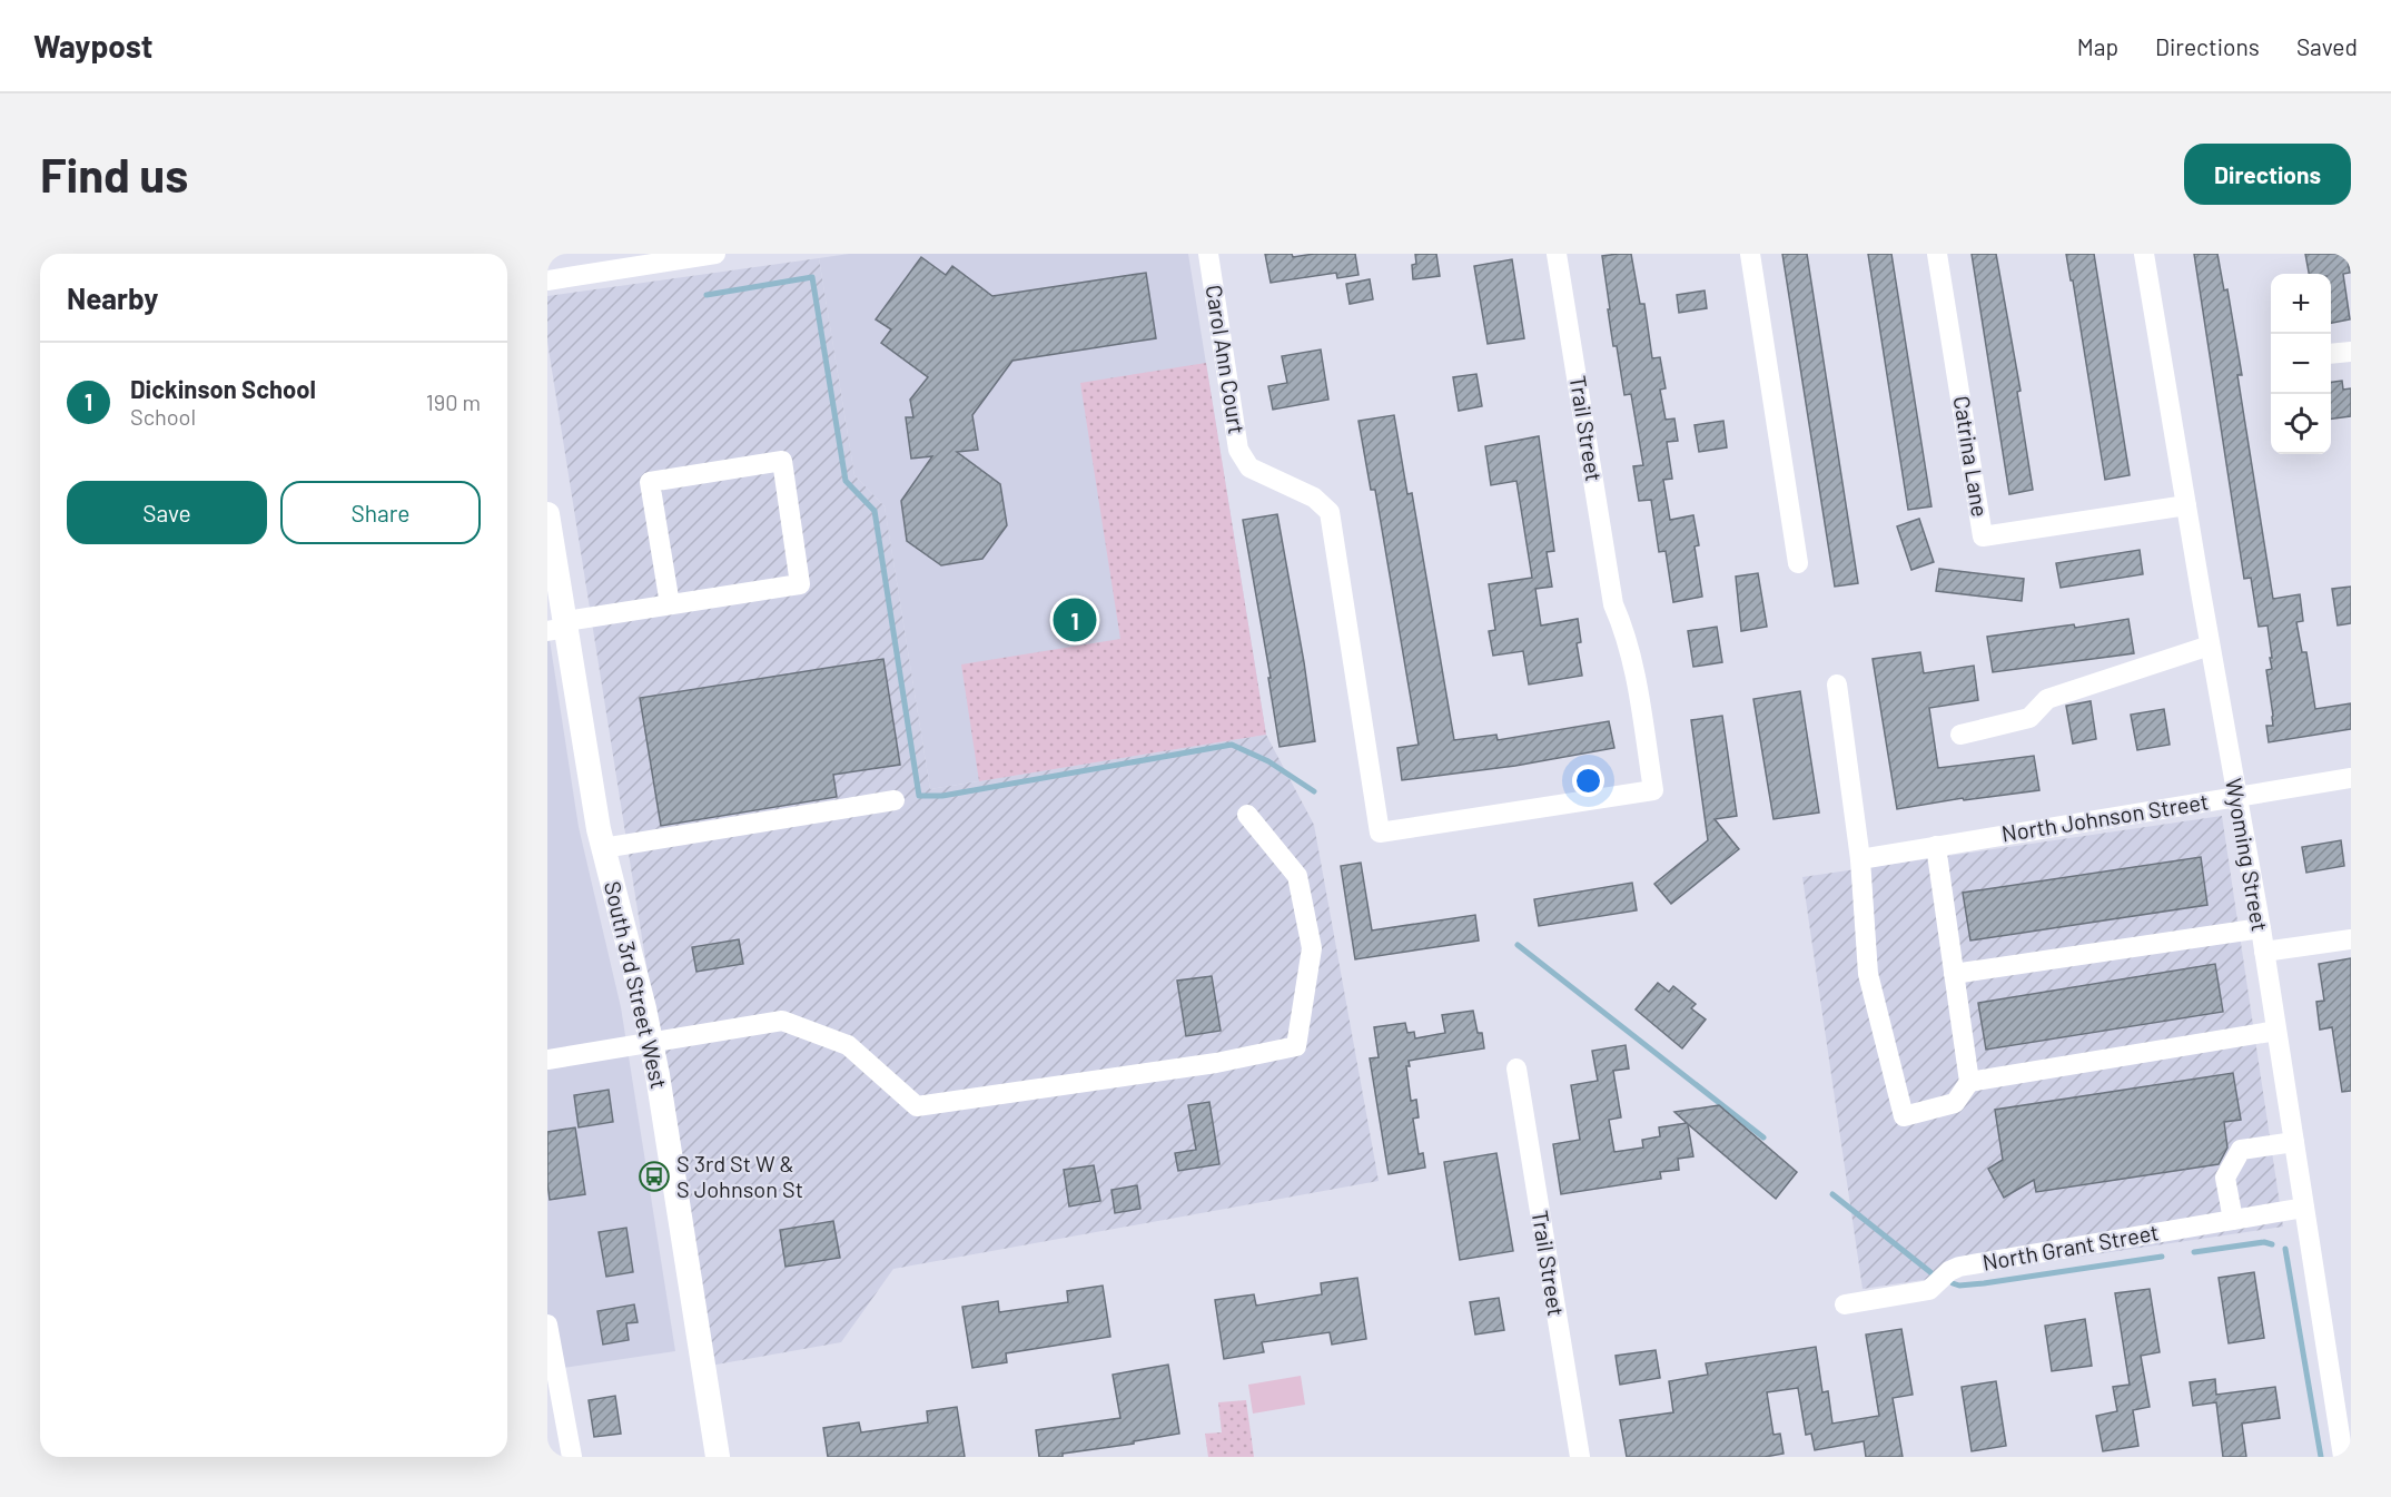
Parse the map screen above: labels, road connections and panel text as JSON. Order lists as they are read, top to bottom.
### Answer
{
  "streets": {
    "main road": ["South 3rd Street West"],
    "street": [
      "Carol Ann Court",
      "Trail Street",
      "Catrina Lane",
      "North Johnson Street",
      "Wyoming Street",
      "North Grant Street"
    ]
  },
  "crossings": [
    ["Carol Ann Court", "Trail Street"],
    ["Catrina Lane", "Wyoming Street"],
    ["North Johnson Street", "Wyoming Street"],
    ["Wyoming Street", "North Grant Street"]
  ],
  "places": {
    "bus stop": ["S 3rd St W & S Johnson St"]
  },
  "page": {
    "header": "Waypost",
    "nav": ["Map", "Directions", "Saved"],
    "buttons": [
      "Directions",
      ["Save", "Share"]
    ],
    "title": "Find us",
    "heading": "Nearby",
    "map_buttons": ["+", "−"],
    "list": [
      {
        "mark": "1",
        "name": "Dickinson School",
        "note": "School",
        "value": "190 m"
      }
    ],
    "pins": "1"
  }
}
